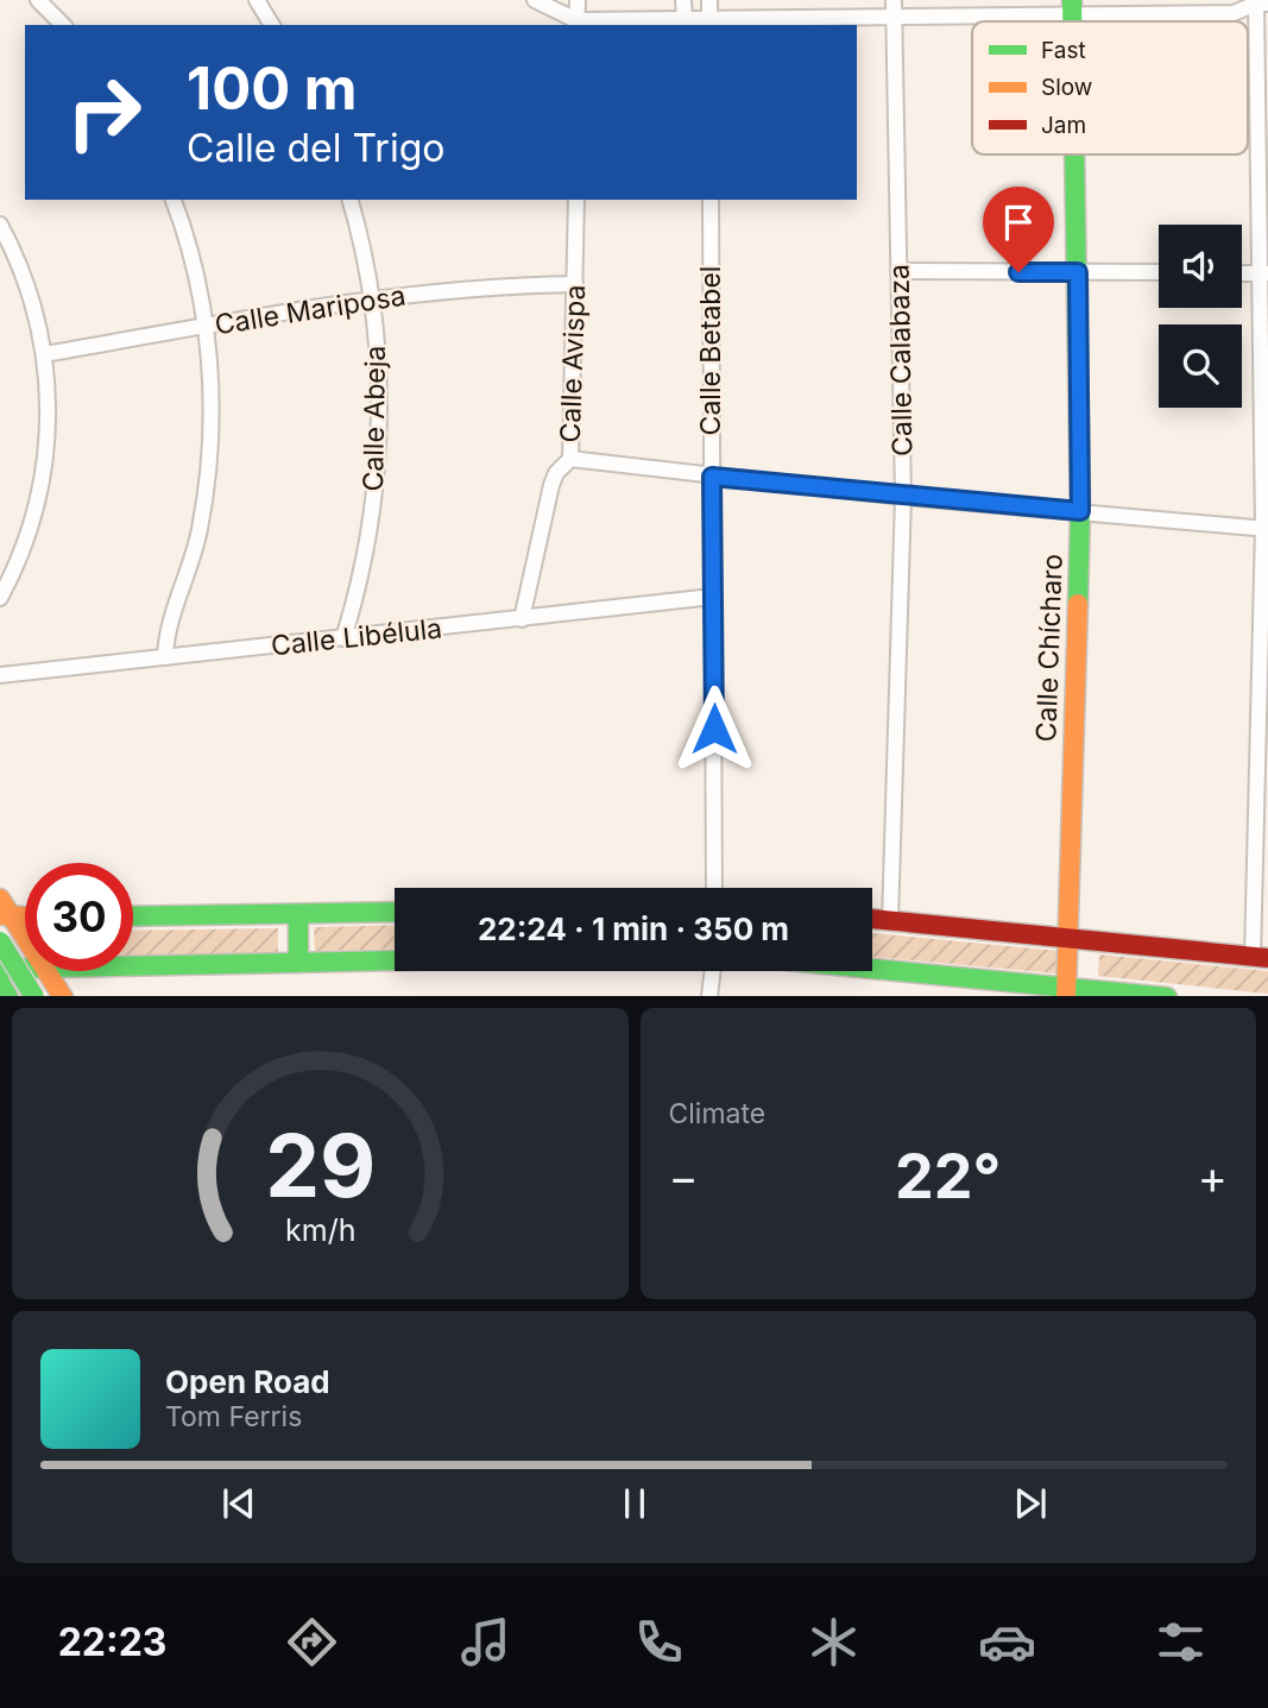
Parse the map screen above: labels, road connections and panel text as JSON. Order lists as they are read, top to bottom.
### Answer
{
  "streets": {
    "street": [
      "Calle Mariposa",
      "Calle Betabel",
      "Calle Calabaza",
      "Calle Avispa",
      "Calle Abeja",
      "Calle Libélula",
      "Calle Chícharo"
    ]
  },
  "crossings": [
    ["Calle Mariposa", "Calle Avispa"],
    ["Calle Mariposa", "Calle Abeja"],
    ["Calle Betabel", "Calle Libélula"],
    ["Calle Avispa", "Calle Libélula"],
    ["Calle Abeja", "Calle Libélula"]
  ],
  "legend": ["Fast", "Slow", "Jam"],
  "page": {
    "turn": ["100 m", "Calle del Trigo"],
    "limit": "30",
    "trip": "22:24 · 1 min · 350 m",
    "tile": "Climate",
    "heat": ["−", "22°", "+"],
    "song": ["Open Road", "Tom Ferris"],
    "tabs": "22:23",
    "gauge": ["29", "km/h"]
  }
}
